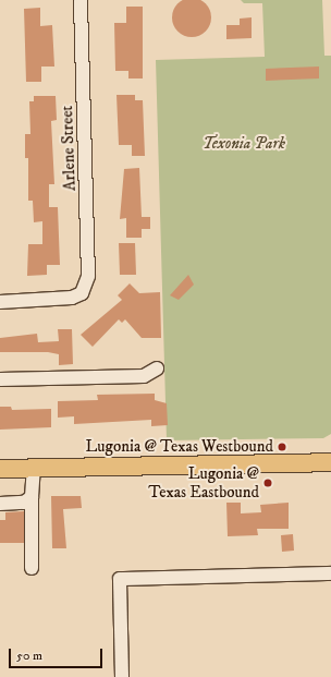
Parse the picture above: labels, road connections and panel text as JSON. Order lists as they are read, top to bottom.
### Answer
{
  "streets": {
    "street": ["Arlene Street"]
  },
  "parks": ["Texonia Park"],
  "places": ["Lugonia @ Texas Westbound", "Lugonia @ Texas Eastbound"],
  "scale_bar": "50 m"
}
